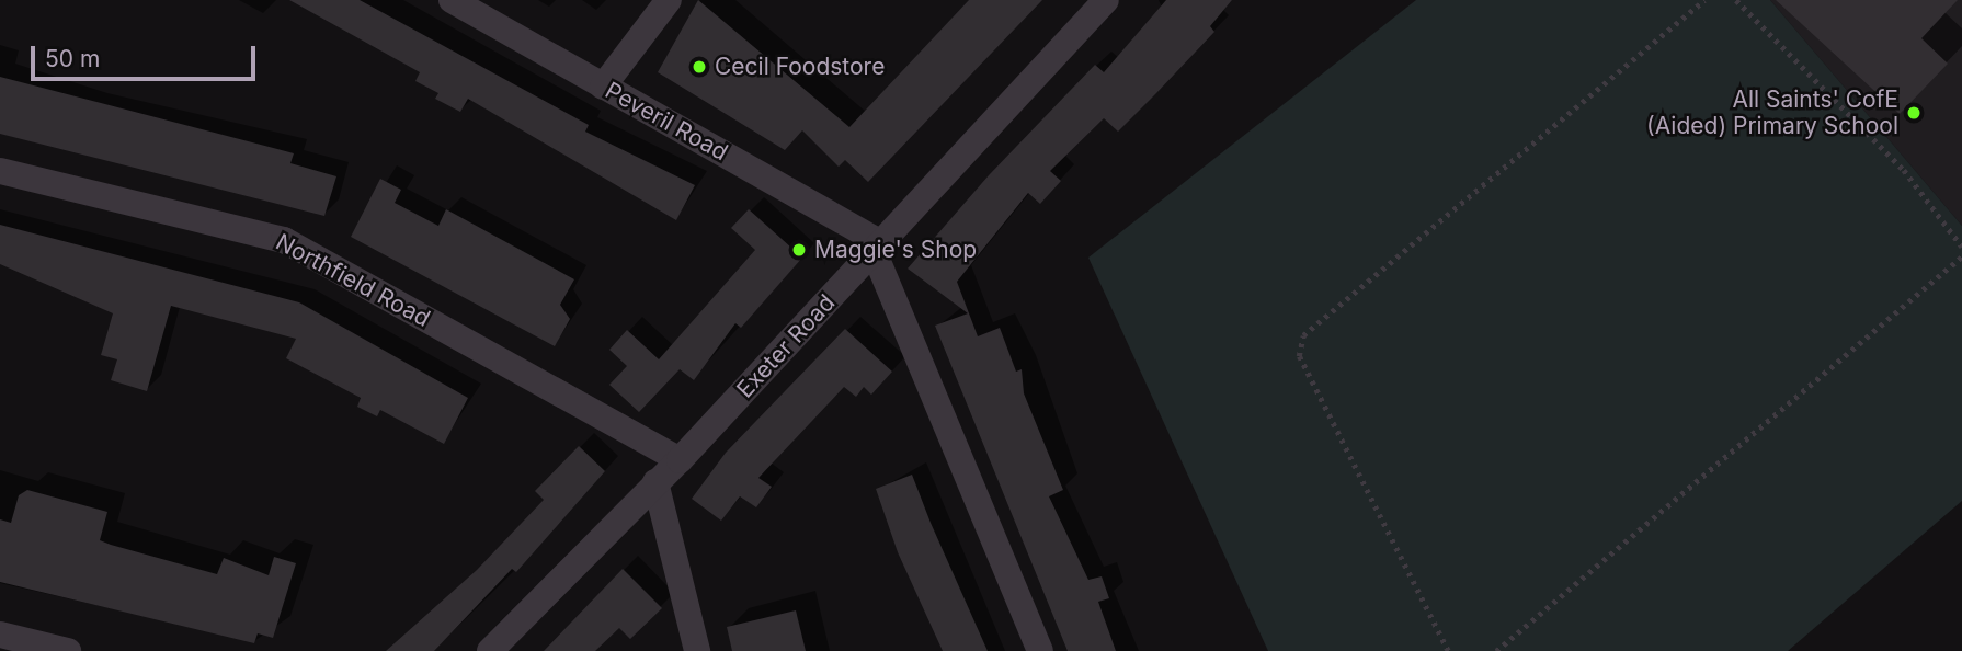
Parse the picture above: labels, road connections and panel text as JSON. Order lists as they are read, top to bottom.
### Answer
{
  "streets": {
    "street": ["Peveril Road", "Northfield Road", "Exeter Road"]
  },
  "crossings": [
    ["Peveril Road", "Exeter Road"],
    ["Northfield Road", "Exeter Road"]
  ],
  "places": ["Cecil Foodstore", "All Saints' CofE (Aided) Primary School", "Maggie's Shop"],
  "scale_bar": "50 m"
}
